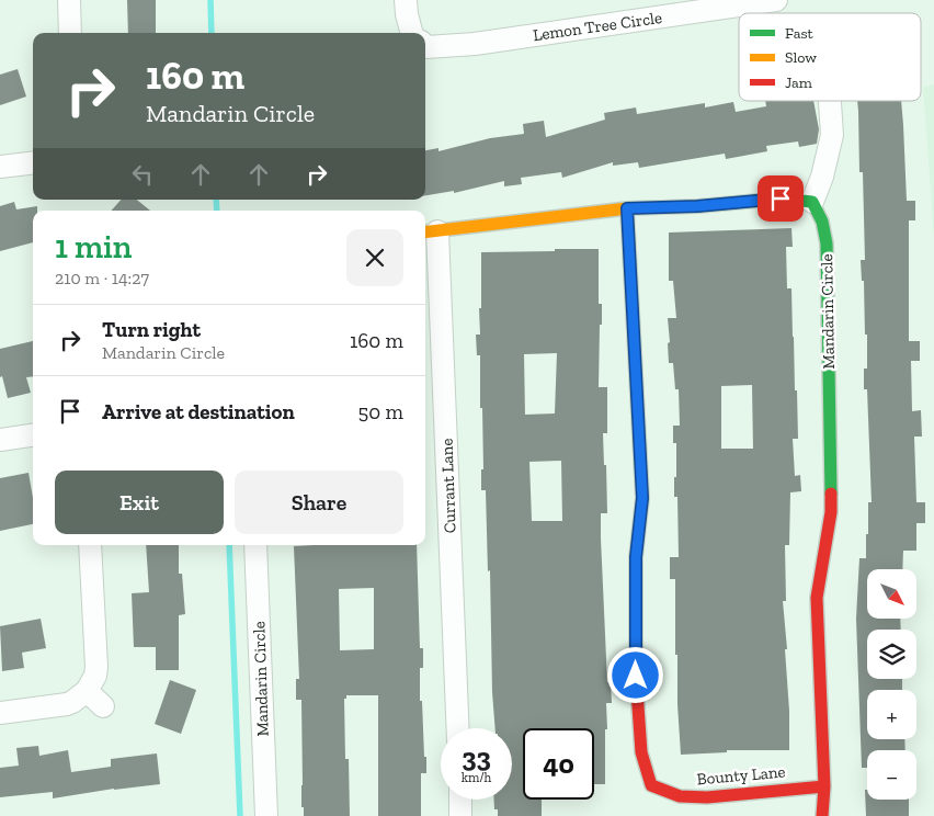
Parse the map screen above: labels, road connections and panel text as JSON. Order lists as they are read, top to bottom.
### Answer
{
  "streets": {
    "street": [
      "Lemon Tree Circle",
      "Mandarin Circle",
      "Currant Lane",
      "Bounty Lane"
    ]
  },
  "crossings": [
    ["Mandarin Circle", "Bounty Lane"]
  ],
  "legend": ["Fast", "Slow", "Jam"],
  "north": "bottom right",
  "page": {
    "turn": ["160 m", "Mandarin Circle"],
    "heading": ["1 min", "210 m · 14:27"],
    "list": [
      {
        "name": "Turn right",
        "note": "Mandarin Circle",
        "value": "160 m"
      },
      {
        "name": "Arrive at destination",
        "value": "50 m"
      }
    ],
    "buttons": ["Exit", "Share"],
    "map_buttons": ["+", "−"],
    "speed": "33 km/h",
    "limit": "40"
  }
}
